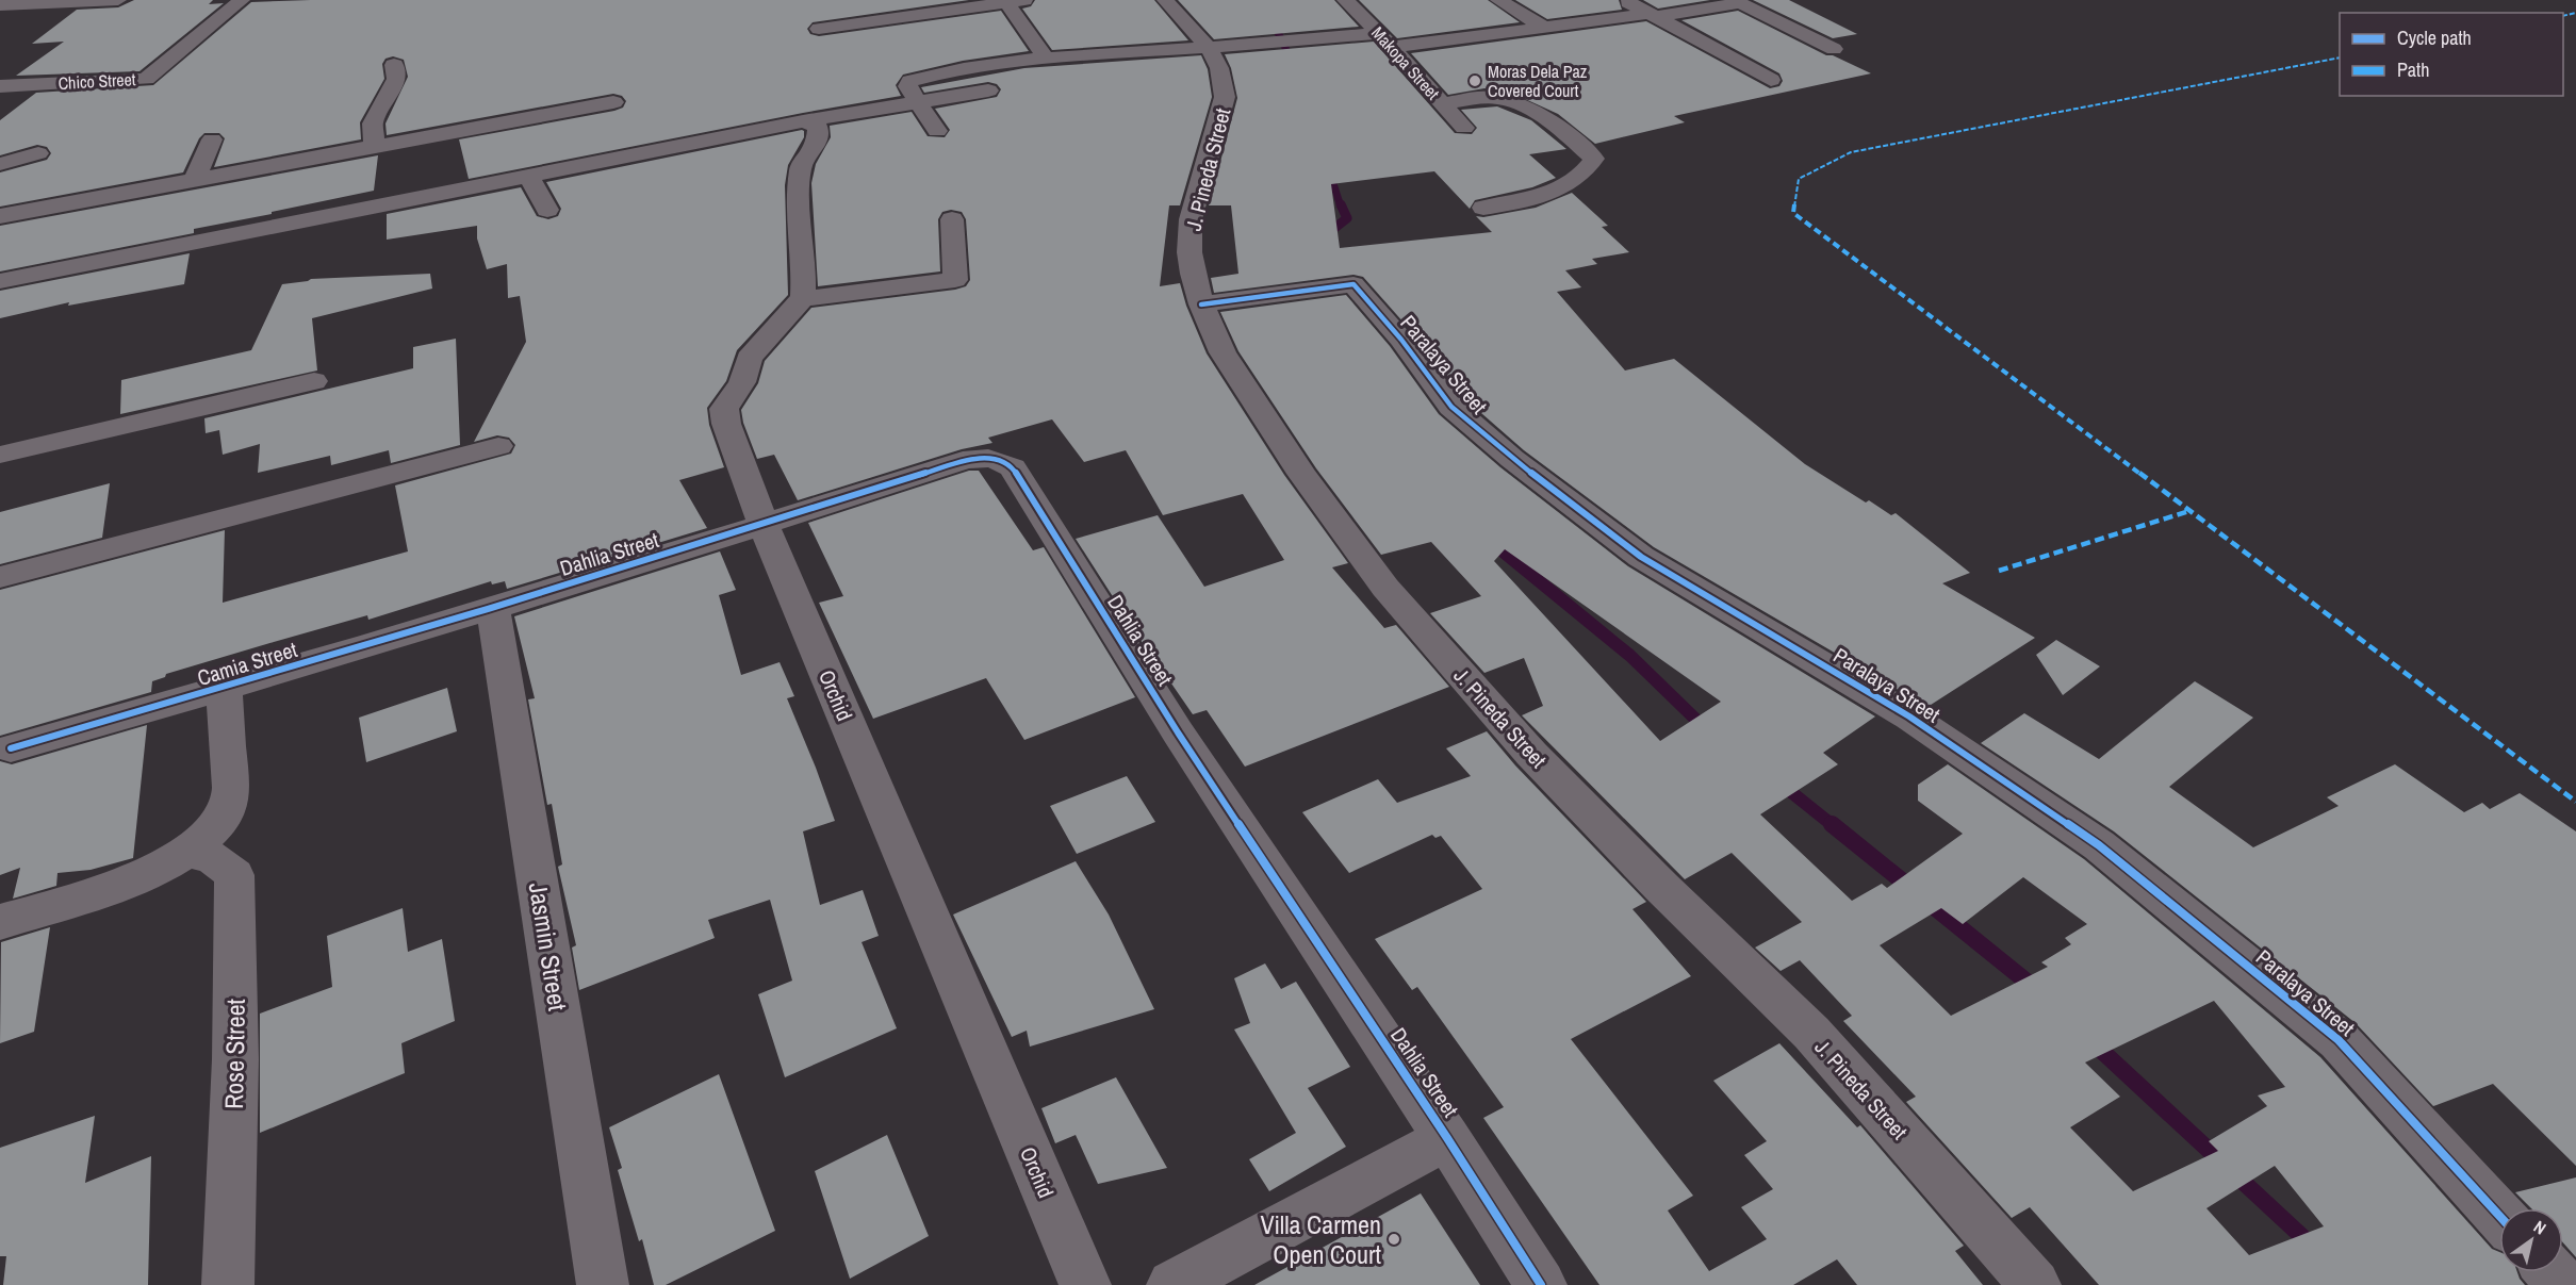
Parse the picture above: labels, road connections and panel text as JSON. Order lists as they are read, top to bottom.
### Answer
{
  "streets": {
    "street": [
      "Makopa Street",
      "Chico Street",
      "J. Pineda Street",
      "Paralaya Street",
      "Dahlia Street",
      "Camia Street",
      "Orchid",
      "Jasmin Street",
      "Rose Street"
    ]
  },
  "crossings": [
    ["J. Pineda Street", "Paralaya Street"],
    ["Dahlia Street", "Camia Street"],
    ["Dahlia Street", "Orchid"],
    ["Dahlia Street", "Jasmin Street"],
    ["Camia Street", "Jasmin Street"]
  ],
  "places": ["Moras Dela Paz Covered Court", "Villa Carmen Open Court"],
  "legend": ["Cycle path", "Path"],
  "north": "top right"
}
